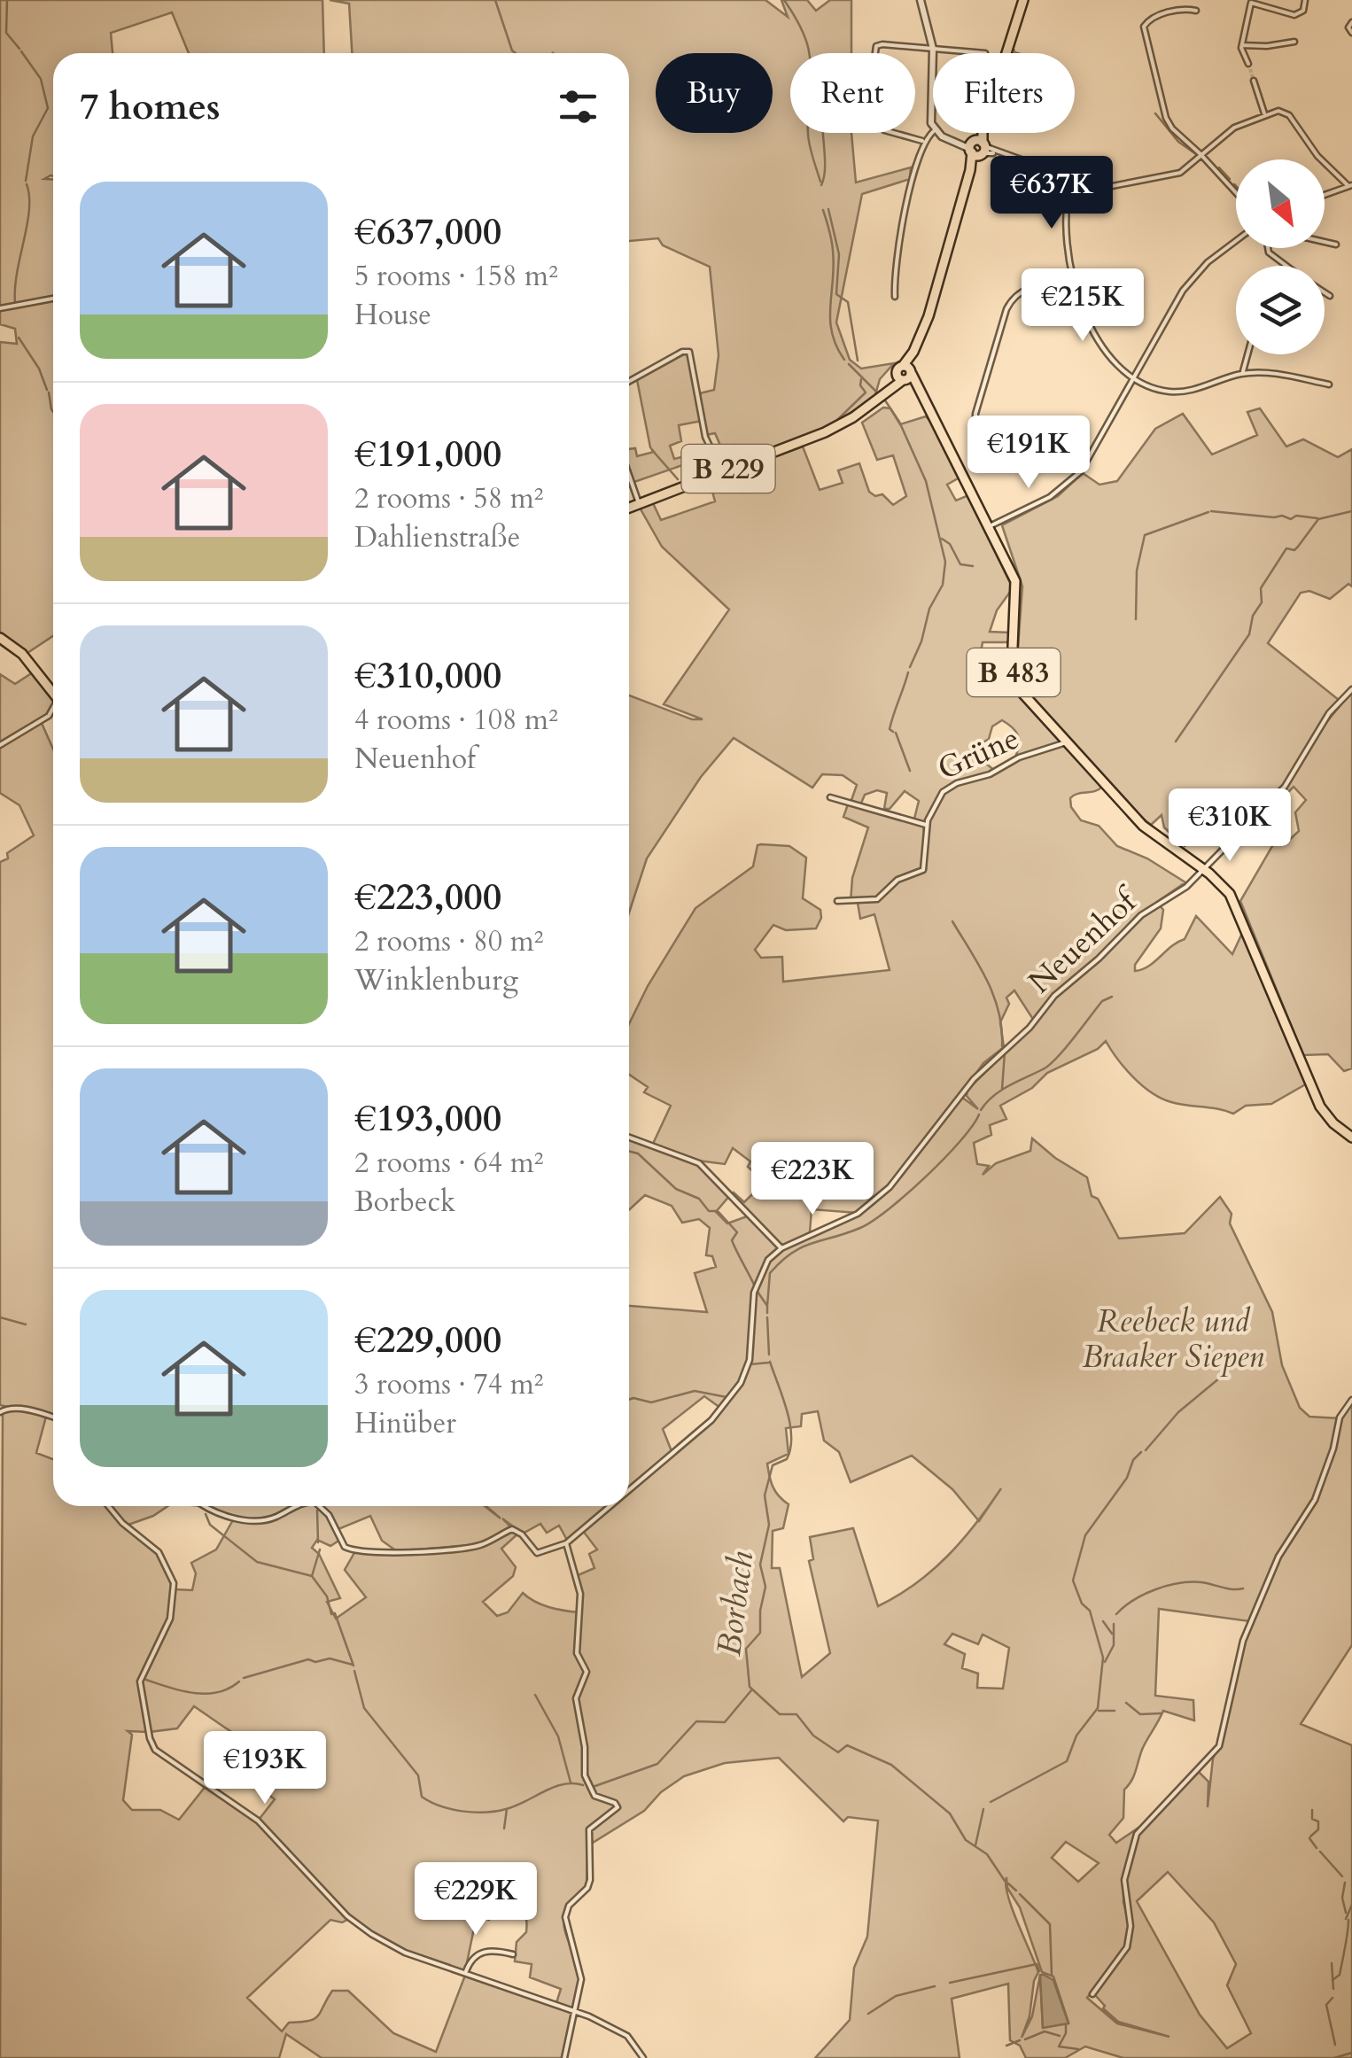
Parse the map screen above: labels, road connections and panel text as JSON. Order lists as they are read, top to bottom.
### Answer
{
  "streets": {
    "main road": ["B 229", "B 483", "Grüne"],
    "street": ["Neuenhof"]
  },
  "crossings": [
    ["B 229", "Grüne"],
    ["B 483", "Grüne"],
    ["B 483", "Neuenhof"],
    ["Grüne", "Neuenhof"]
  ],
  "water": ["Borbach"],
  "parks": ["Reebeck und Braaker Siepen"],
  "north": "bottom right",
  "page": {
    "chip": ["Buy", "Rent", "Filters"],
    "heading": "7 homes",
    "price": [
      "€637K",
      "€215K",
      "€191K",
      "€310K",
      "€223K",
      "€193K",
      "€229K"
    ],
    "list": [
      {
        "name": "€637,000",
        "note": "5 rooms · 158 m² · House"
      },
      {
        "name": "€191,000",
        "note": "2 rooms · 58 m² · Dahlienstraße"
      },
      {
        "name": "€310,000",
        "note": "4 rooms · 108 m² · Neuenhof"
      },
      {
        "name": "€223,000",
        "note": "2 rooms · 80 m² · Winklenburg"
      },
      {
        "name": "€193,000",
        "note": "2 rooms · 64 m² · Borbeck"
      },
      {
        "name": "€229,000",
        "note": "3 rooms · 74 m² · Hinüber"
      }
    ]
  }
}
